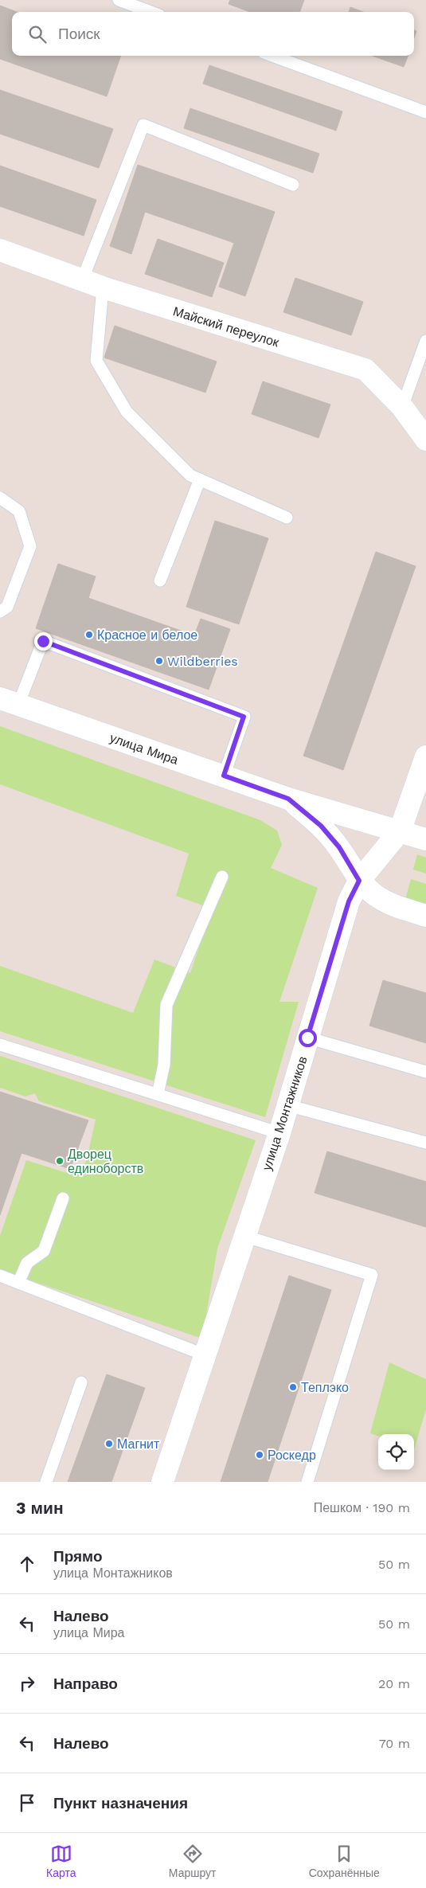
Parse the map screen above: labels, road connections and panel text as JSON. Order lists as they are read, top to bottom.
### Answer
{
  "streets": {
    "street": ["Майский переулок", "улица Мира", "улица Монтажников"]
  },
  "crossings": [
    ["улица Мира", "улица Монтажников"]
  ],
  "places": [
    "Красное и белое",
    "Wildberries",
    "Дворец единоборств",
    "Теплэко",
    "Магнит",
    "Роскедр"
  ],
  "page": {
    "search": "Поиск",
    "heading": ["3 мин", "Пешком · 190 m"],
    "list": [
      ["Прямо", "улица Монтажников", "50 m"],
      ["Налево", "улица Мира", "50 m"],
      ["Направо", "20 m"],
      ["Налево", "70 m"],
      "Пункт назначения"
    ],
    "nav": ["Карта", "Маршрут", "Сохранённые"]
  }
}
